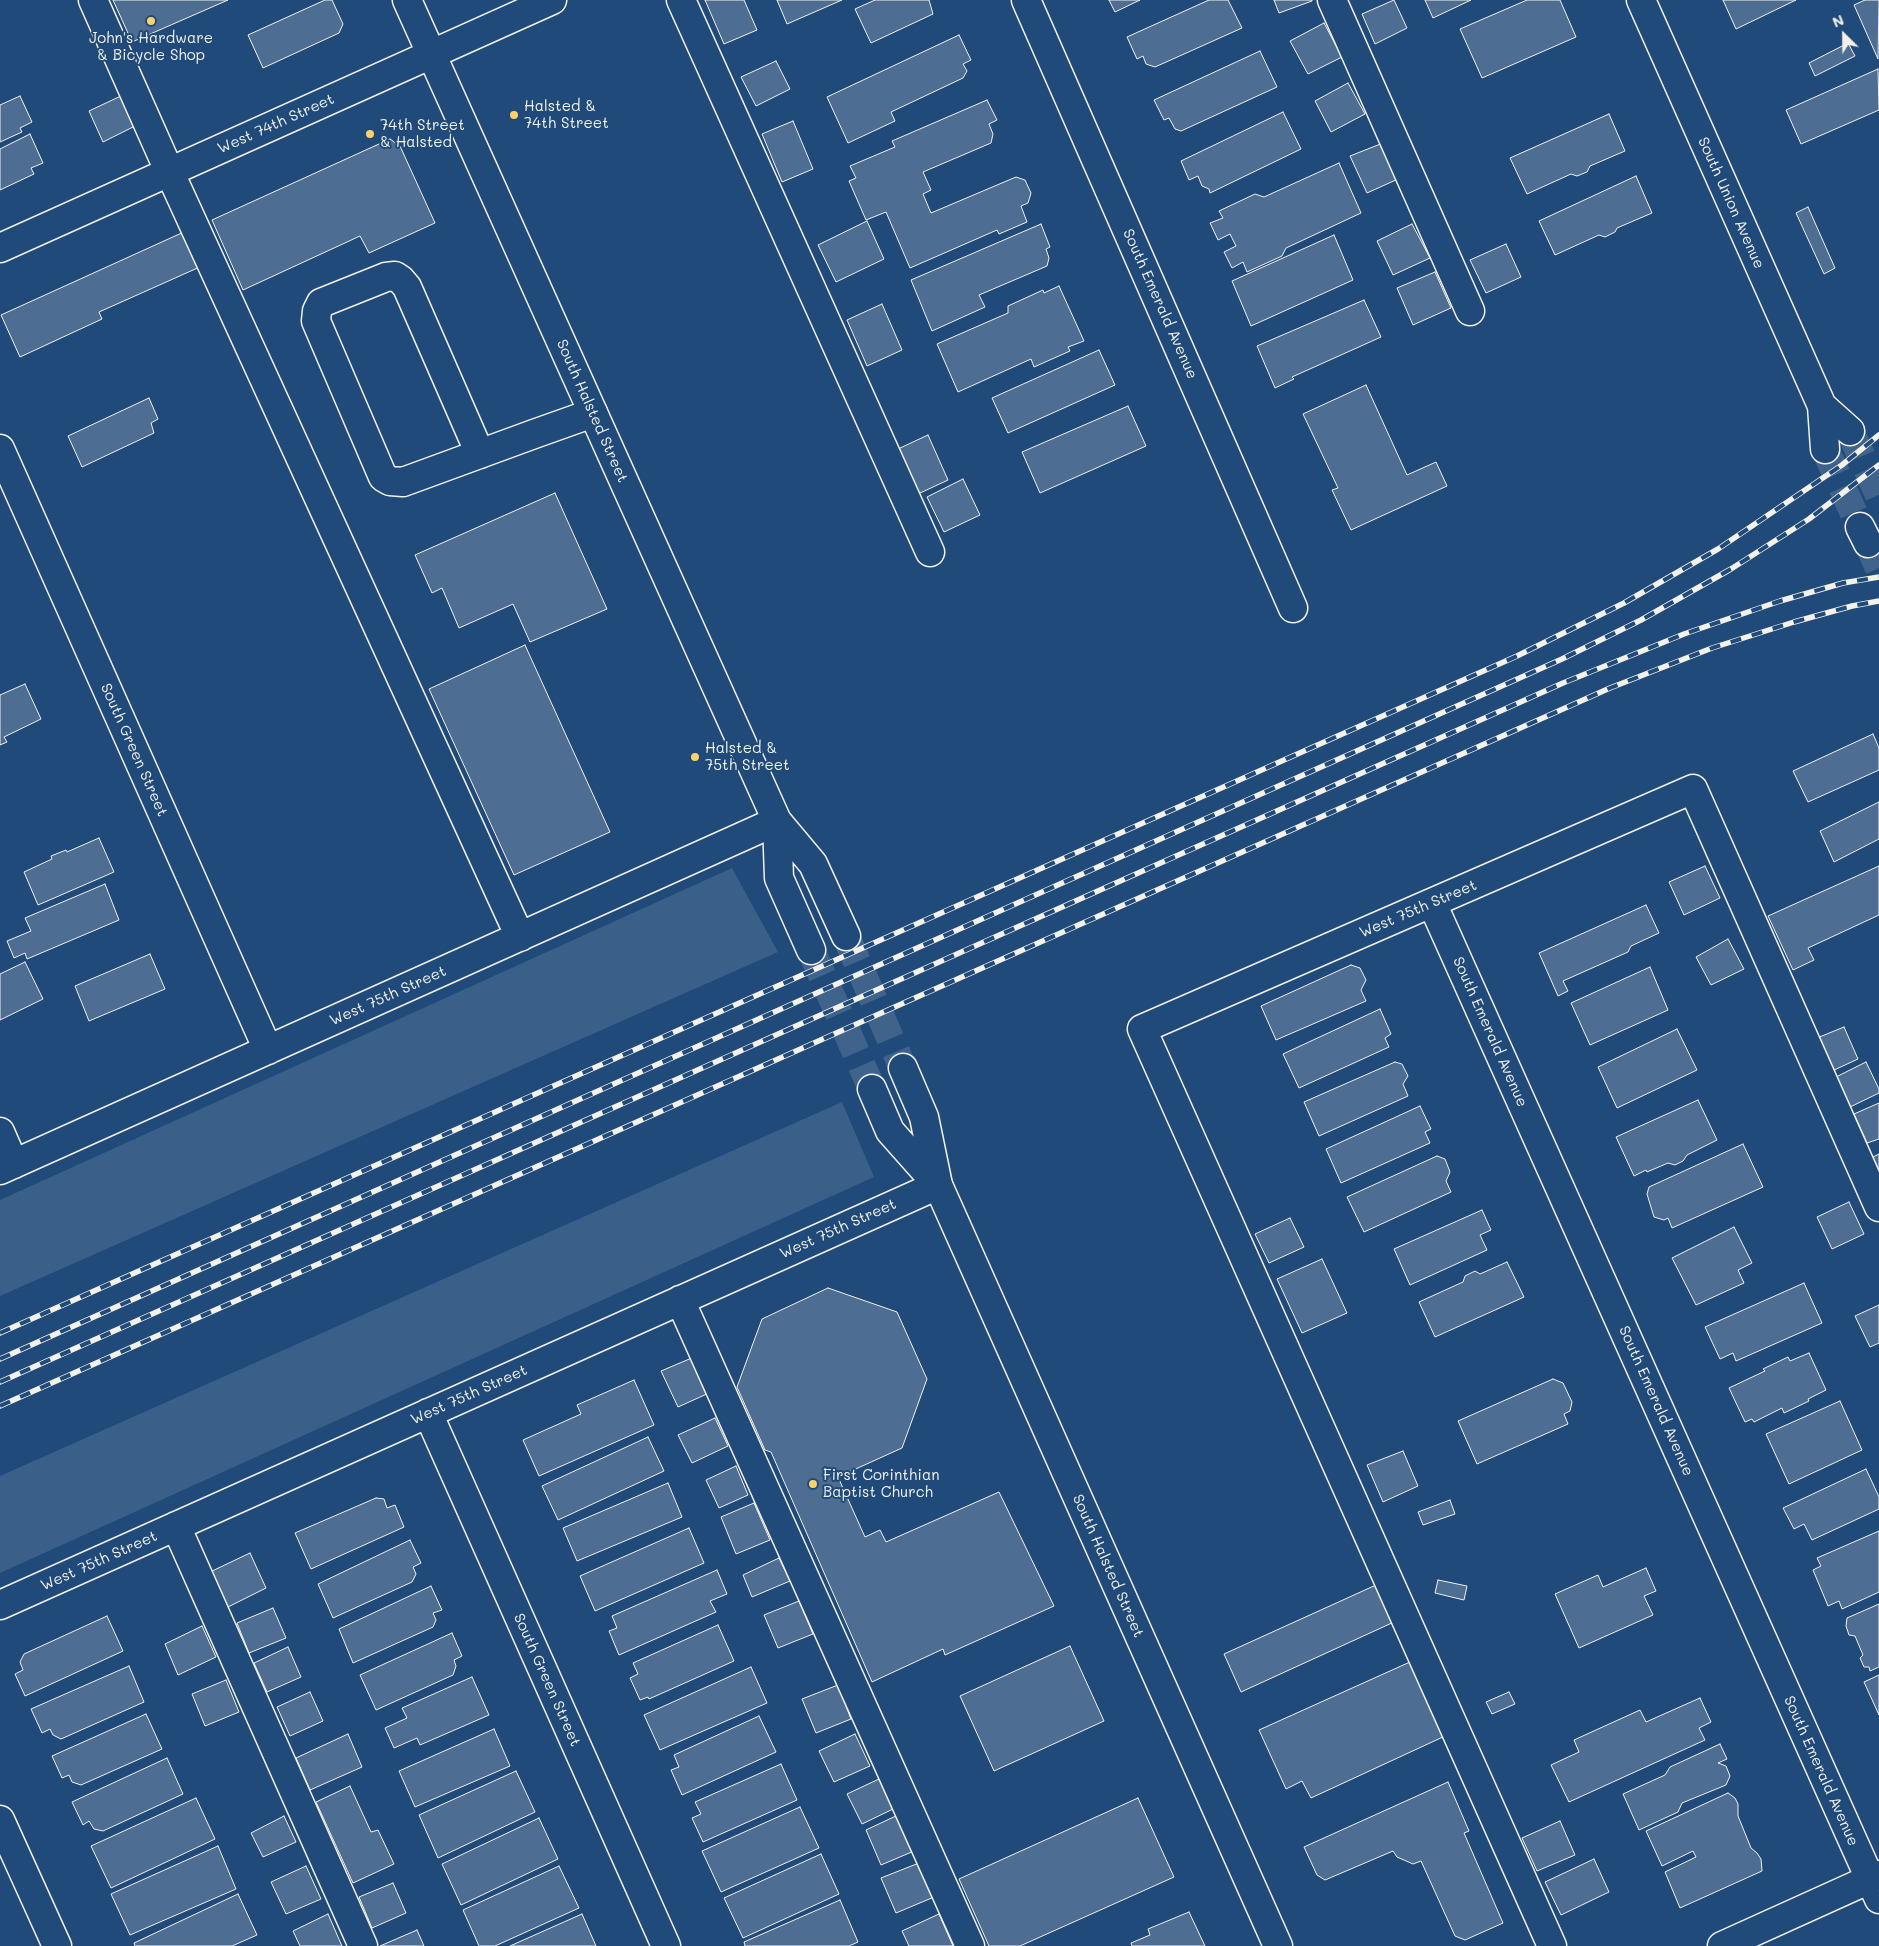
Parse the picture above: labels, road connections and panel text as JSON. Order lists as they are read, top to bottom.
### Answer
{
  "streets": {
    "street": [
      "West 74th Street",
      "South Union Avenue",
      "South Emerald Avenue",
      "South Halsted Street",
      "South Green Street",
      "West 75th Street"
    ]
  },
  "crossings": [
    ["West 74th Street", "South Halsted Street"],
    ["South Emerald Avenue", "West 75th Street"],
    ["South Halsted Street", "West 75th Street"],
    ["South Green Street", "West 75th Street"]
  ],
  "places": [
    "John's Hardware & Bicycle Shop",
    "Halsted & 74th Street",
    "74th Street & Halsted",
    "Halsted & 75th Street",
    "First Corinthian Baptist Church"
  ],
  "north": "top left"
}
